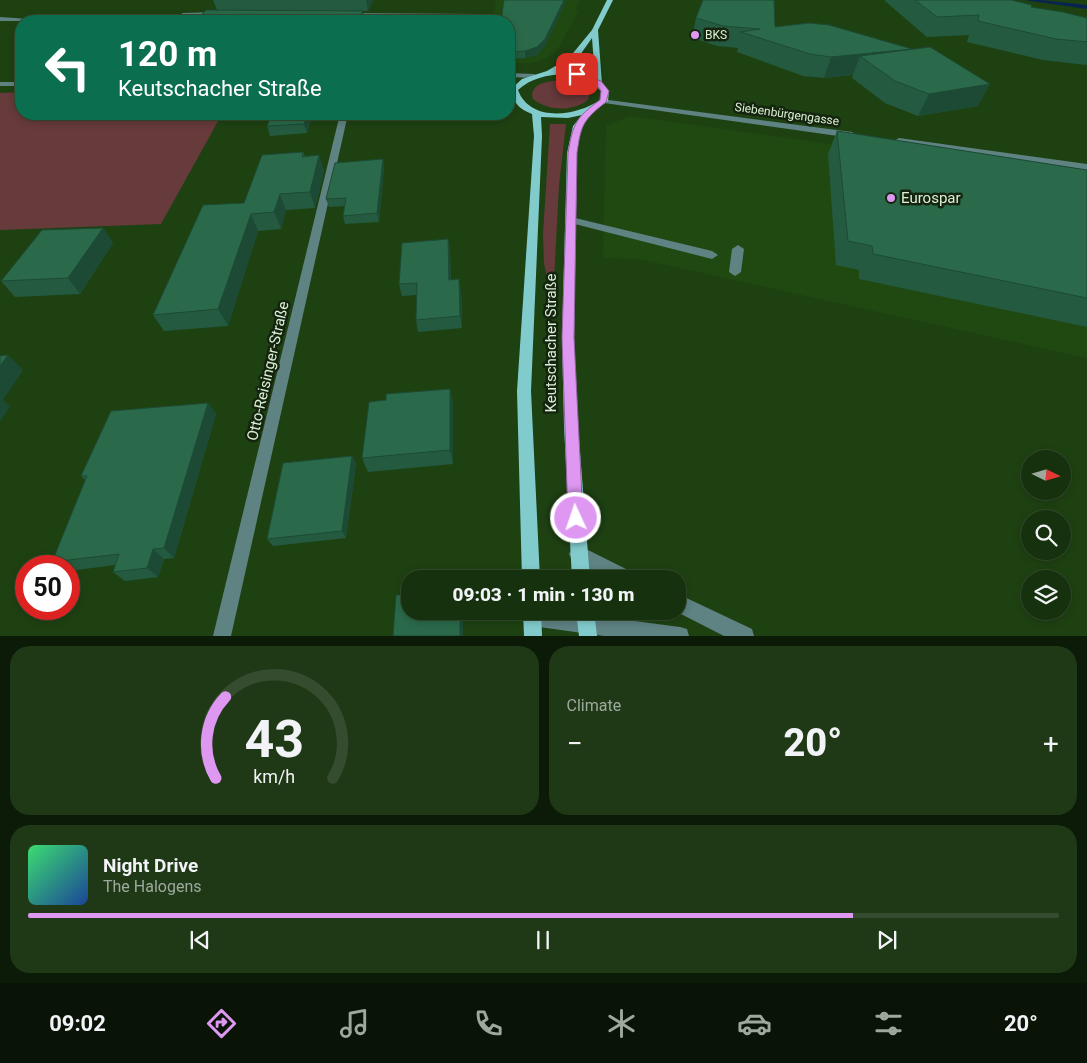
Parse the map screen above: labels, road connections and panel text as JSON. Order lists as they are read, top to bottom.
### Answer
{
  "streets": {
    "main road": ["Keutschacher Straße"],
    "street": ["Siebenbürgengasse", "Otto-Reisinger-Straße"]
  },
  "crossings": [
    ["Siebenbürgengasse", "Keutschacher Straße"]
  ],
  "places": ["BKS", "Eurospar"],
  "north": "right",
  "page": {
    "turn": ["120 m", "Keutschacher Straße"],
    "limit": "50",
    "trip": "09:03 · 1 min · 130 m",
    "tile": "Climate",
    "heat": ["−", "20°", "+"],
    "song": ["Night Drive", "The Halogens"],
    "tabs": ["09:02", "20°"],
    "gauge": ["43", "km/h"]
  }
}
